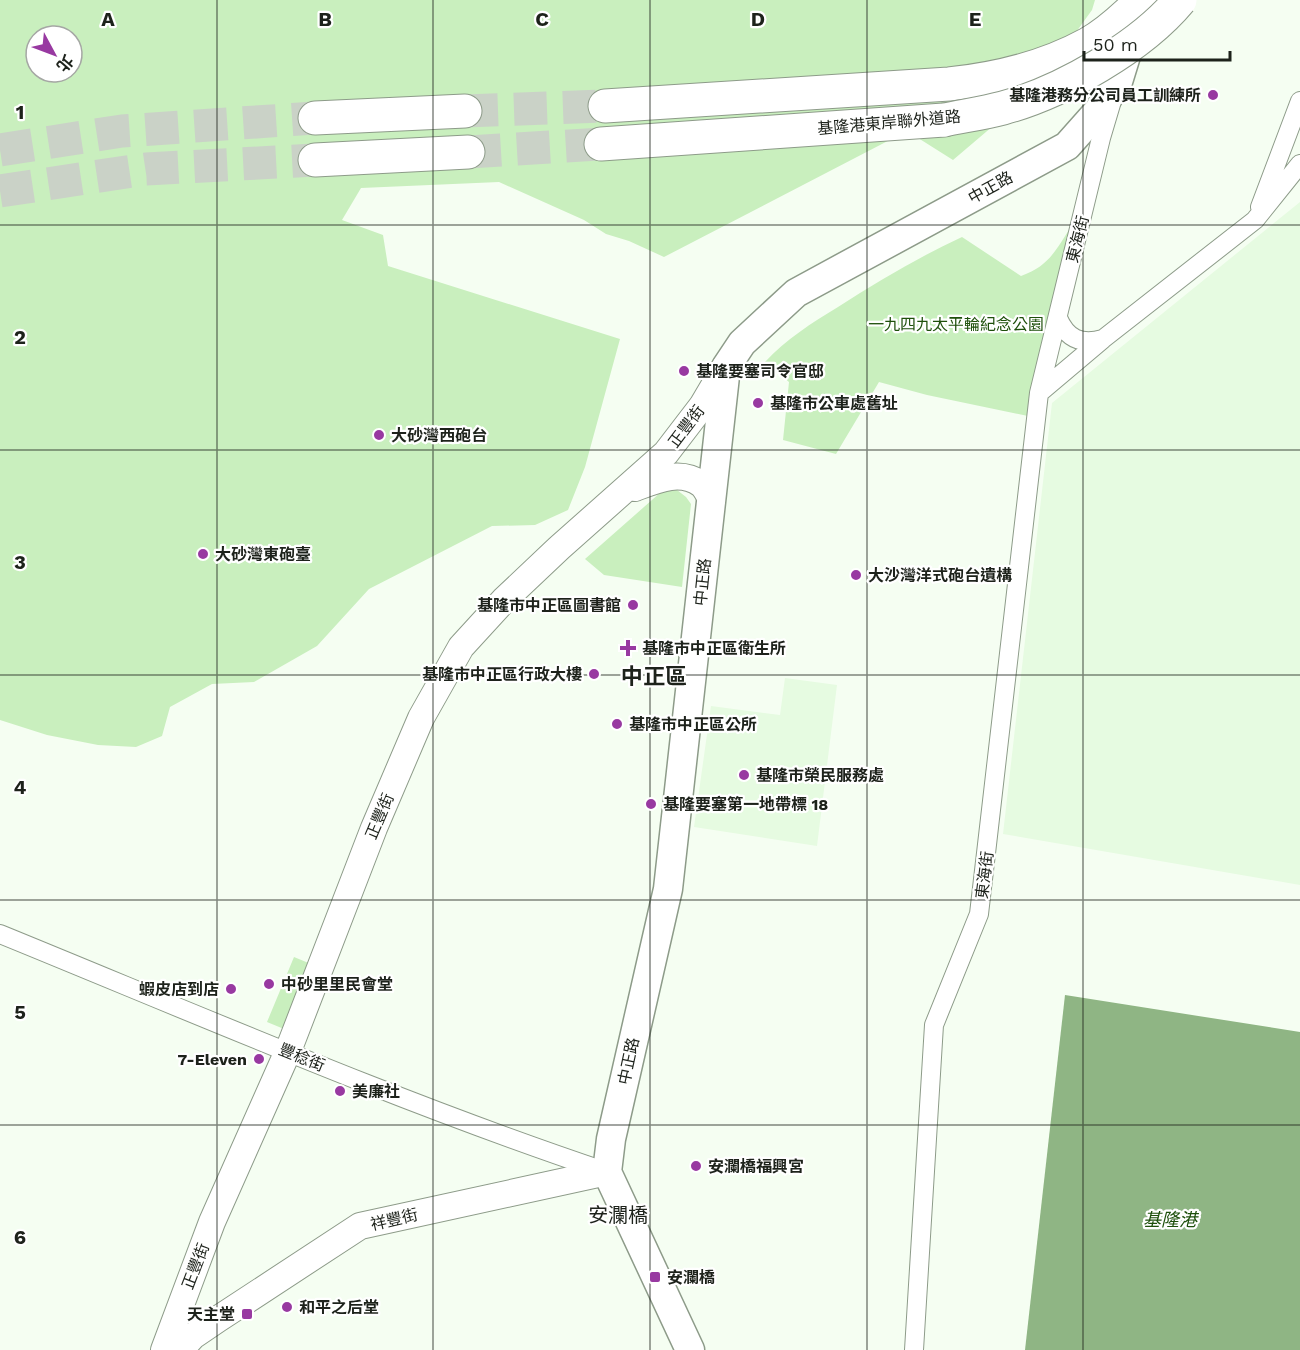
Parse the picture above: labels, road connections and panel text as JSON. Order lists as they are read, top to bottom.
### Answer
{
  "streets": {
    "highway": ["基隆港東岸聯外道路"],
    "main road": ["中正路"],
    "street": [
      "東海街",
      "正豐街",
      "豐稔街",
      "祥豐街"
    ]
  },
  "crossings": [
    ["基隆港東岸聯外道路", "中正路"],
    ["中正路", "東海街"],
    ["中正路", "正豐街"],
    ["中正路", "豐稔街"],
    ["中正路", "祥豐街"],
    ["正豐街", "豐稔街"],
    ["豐稔街", "祥豐街"]
  ],
  "districts": ["中正區", "安瀾橋"],
  "water": ["基隆港"],
  "parks": ["一九四九太平輪紀念公園"],
  "places": {
    "other": [
      "基隆港務分公司員工訓練所",
      "基隆要塞司令官邸",
      "基隆市公車處舊址",
      "大砂灣西砲台",
      "大砂灣東砲臺",
      "大沙灣洋式砲台遺構",
      "基隆市中正區圖書館",
      "基隆市中正區行政大樓",
      "基隆市中正區公所",
      "基隆市榮民服務處",
      "基隆要塞第一地帶標 18",
      "中砂里里民會堂",
      "蝦皮店到店",
      "7-Eleven",
      "美廉社",
      "安瀾橋福興宮",
      "和平之后堂"
    ],
    "health": ["基隆市中正區衛生所"],
    "transit": ["安瀾橋", "天主堂"]
  },
  "scale_bar": "50 m",
  "north": "bottom right",
  "grid": {
    "columns": [
      "A",
      "B",
      "C",
      "D",
      "E"
    ],
    "rows": [
      "1",
      "2",
      "3",
      "4",
      "5",
      "6"
    ]
  }
}
